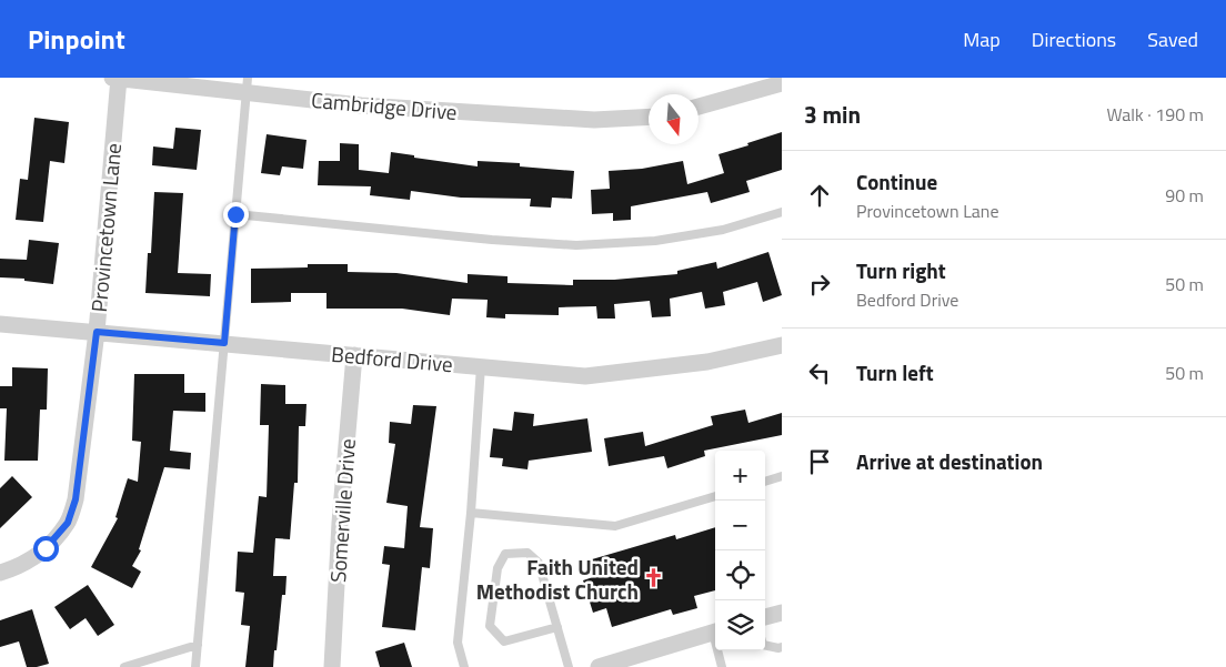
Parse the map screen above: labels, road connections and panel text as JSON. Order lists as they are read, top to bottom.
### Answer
{
  "streets": {
    "street": [
      "Cambridge Drive",
      "Provincetown Lane",
      "Bedford Drive",
      "Somerville Drive"
    ]
  },
  "crossings": [
    ["Cambridge Drive", "Provincetown Lane"],
    ["Provincetown Lane", "Bedford Drive"],
    ["Bedford Drive", "Somerville Drive"]
  ],
  "places": {
    "church": ["Faith United Methodist Church"]
  },
  "north": "bottom",
  "page": {
    "header": "Pinpoint",
    "nav": ["Map", "Directions", "Saved"],
    "heading": ["3 min", "Walk · 190 m"],
    "list": [
      ["Continue", "Provincetown Lane", "90 m"],
      ["Turn right", "Bedford Drive", "50 m"],
      ["Turn left", "50 m"],
      "Arrive at destination"
    ],
    "map_buttons": ["+", "−"]
  }
}
